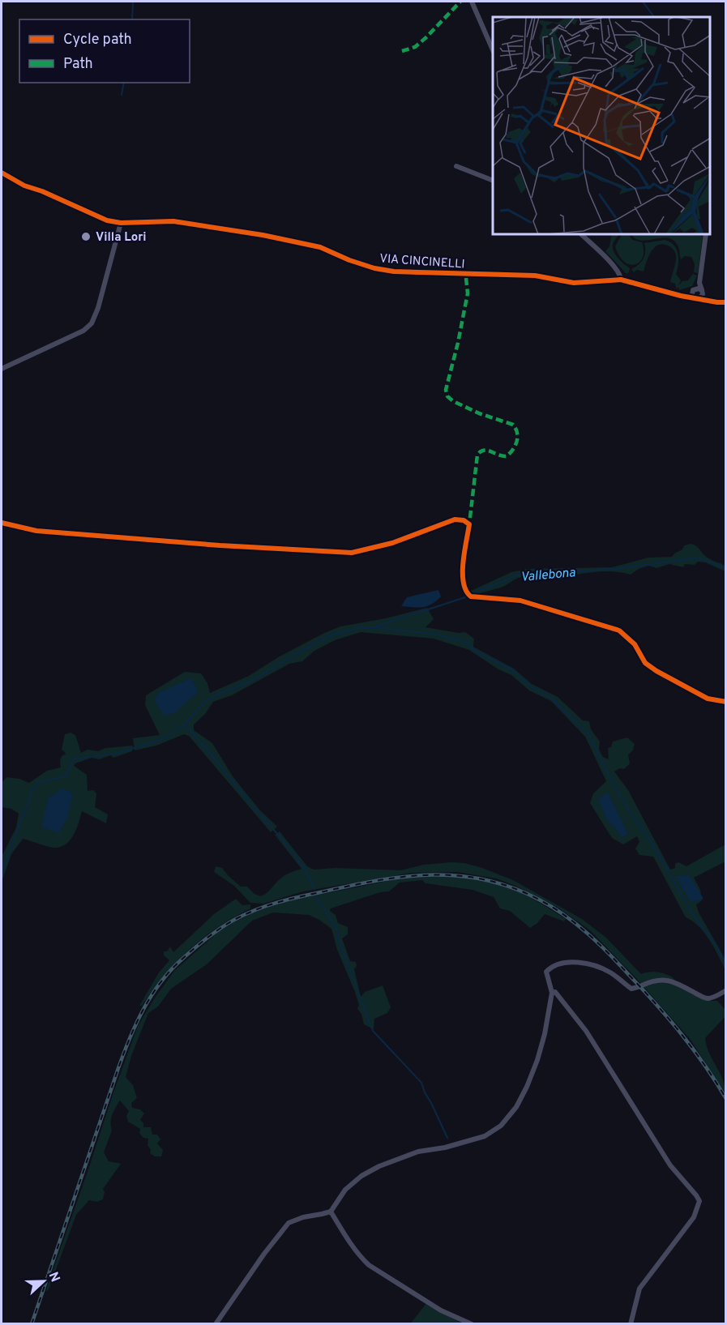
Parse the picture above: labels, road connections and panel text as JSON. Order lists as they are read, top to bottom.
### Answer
{
  "streets": {
    "street": ["VIA CINCINELLI"]
  },
  "water": ["Vallebona"],
  "places": ["Villa Lori"],
  "legend": ["Cycle path", "Path"],
  "north": "right"
}
